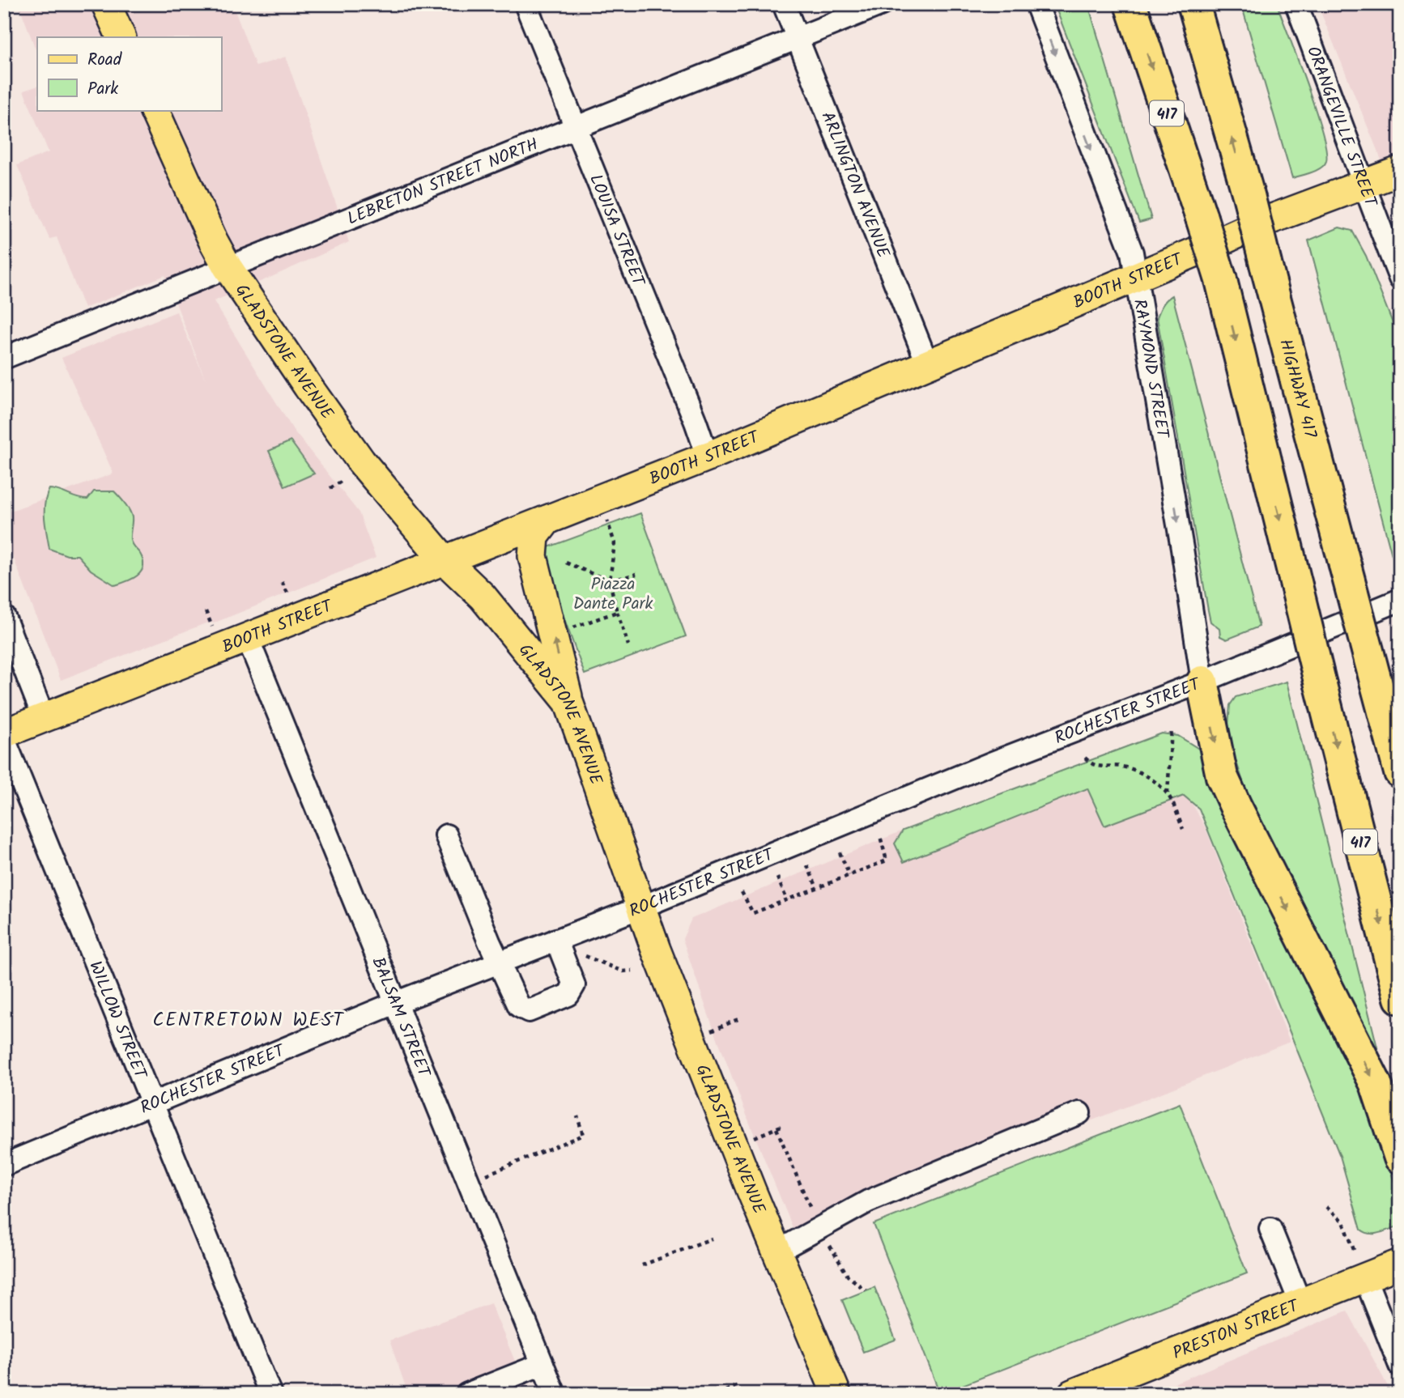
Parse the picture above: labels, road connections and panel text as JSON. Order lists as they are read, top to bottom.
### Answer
{
  "streets": {
    "highway": ["417", "HIGHWAY 417"],
    "main road": ["BOOTH STREET", "GLADSTONE AVENUE", "PRESTON STREET"],
    "street": [
      "ORANGEVILLE STREET",
      "LEBRETON STREET NORTH",
      "ARLINGTON AVENUE",
      "LOUISA STREET",
      "RAYMOND STREET",
      "ROCHESTER STREET",
      "BALSAM STREET",
      "WILLOW STREET"
    ]
  },
  "crossings": [
    ["ORANGEVILLE STREET", "BOOTH STREET"],
    ["LEBRETON STREET NORTH", "ARLINGTON AVENUE"],
    ["LEBRETON STREET NORTH", "LOUISA STREET"],
    ["LEBRETON STREET NORTH", "GLADSTONE AVENUE"],
    ["ARLINGTON AVENUE", "BOOTH STREET"],
    ["LOUISA STREET", "BOOTH STREET"],
    ["BOOTH STREET", "GLADSTONE AVENUE"],
    ["BOOTH STREET", "RAYMOND STREET"],
    ["BOOTH STREET", "BALSAM STREET"],
    ["GLADSTONE AVENUE", "ROCHESTER STREET"],
    ["RAYMOND STREET", "ROCHESTER STREET"],
    ["ROCHESTER STREET", "BALSAM STREET"],
    ["ROCHESTER STREET", "WILLOW STREET"]
  ],
  "one_way": ["RAYMOND STREET"],
  "districts": ["CENTRETOWN WEST"],
  "parks": ["Piazza Dante Park"],
  "legend": ["Road", "Park"]
}
